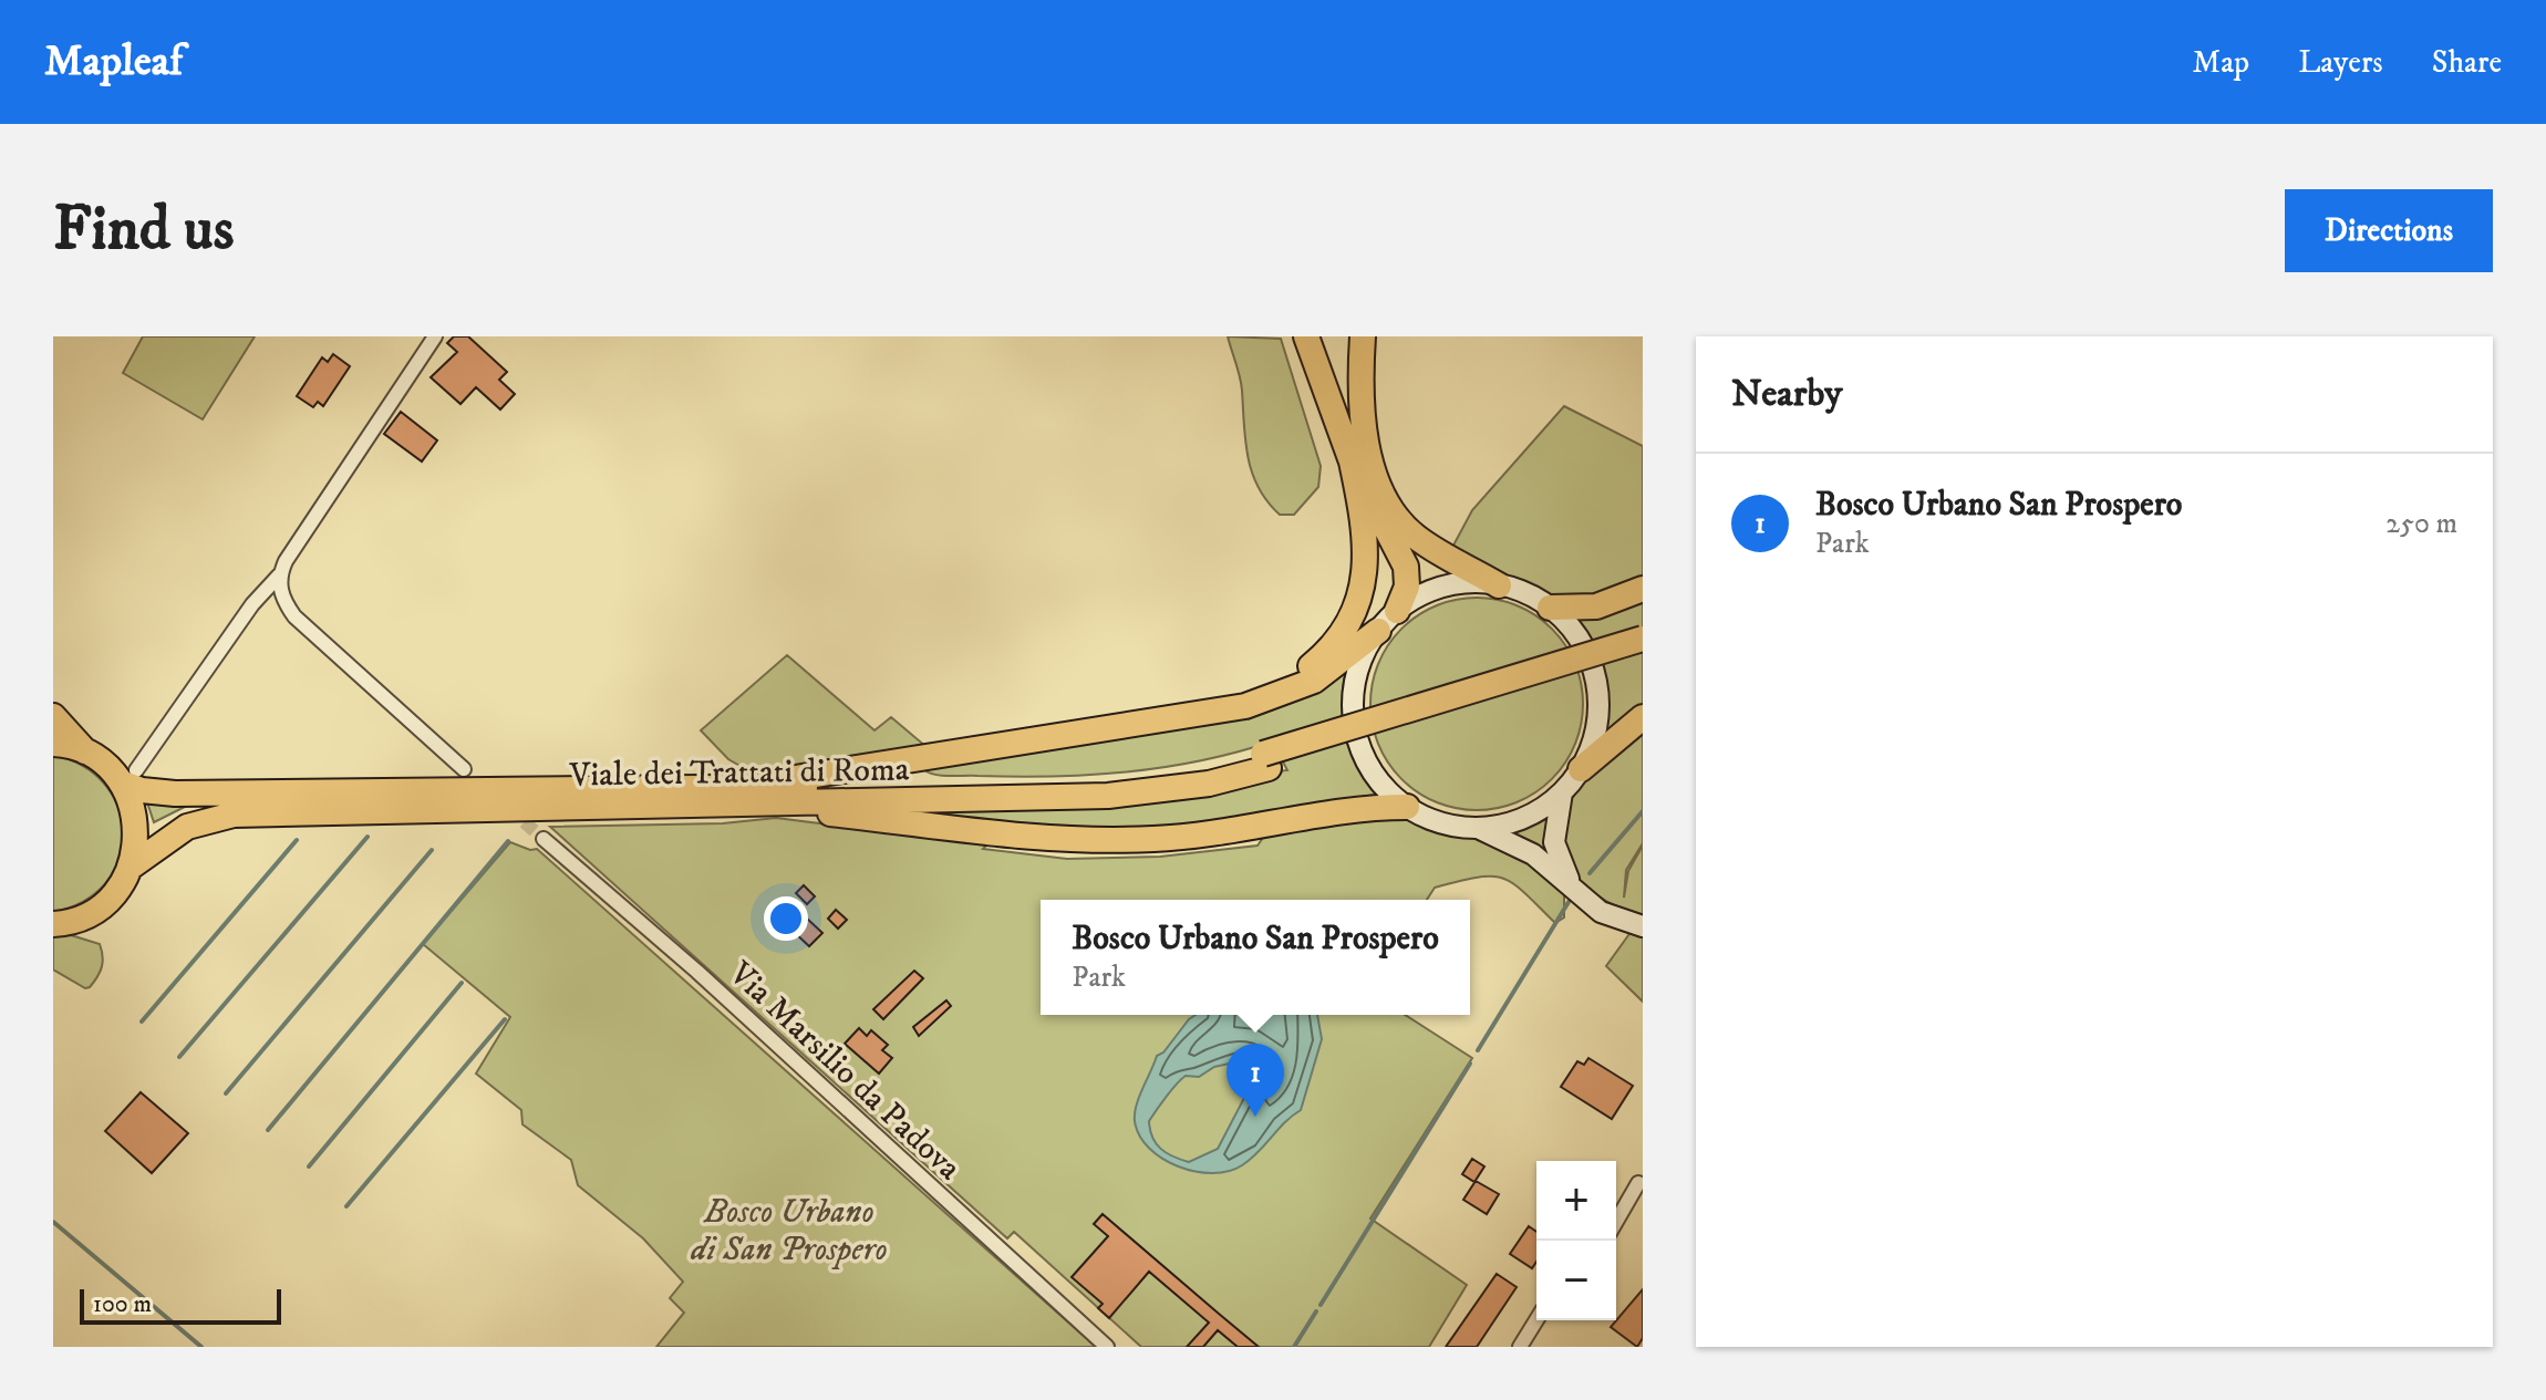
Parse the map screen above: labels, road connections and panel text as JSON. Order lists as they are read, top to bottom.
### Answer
{
  "streets": {
    "highway": ["Viale dei Trattati di Roma"],
    "street": ["Via Marsilio da Padova"]
  },
  "parks": ["Bosco Urbano di San Prospero"],
  "scale_bar": "100 m",
  "page": {
    "header": "Mapleaf",
    "nav": ["Map", "Layers", "Share"],
    "buttons": "Directions",
    "title": "Find us",
    "heading": "Nearby",
    "list": [
      {
        "mark": "1",
        "name": "Bosco Urbano San Prospero",
        "note": "Park",
        "value": "250 m"
      }
    ],
    "popup": ["Bosco Urbano San Prospero", "Park"],
    "pins": "1",
    "map_buttons": ["+", "−"],
    "scale": "100 m"
  }
}
